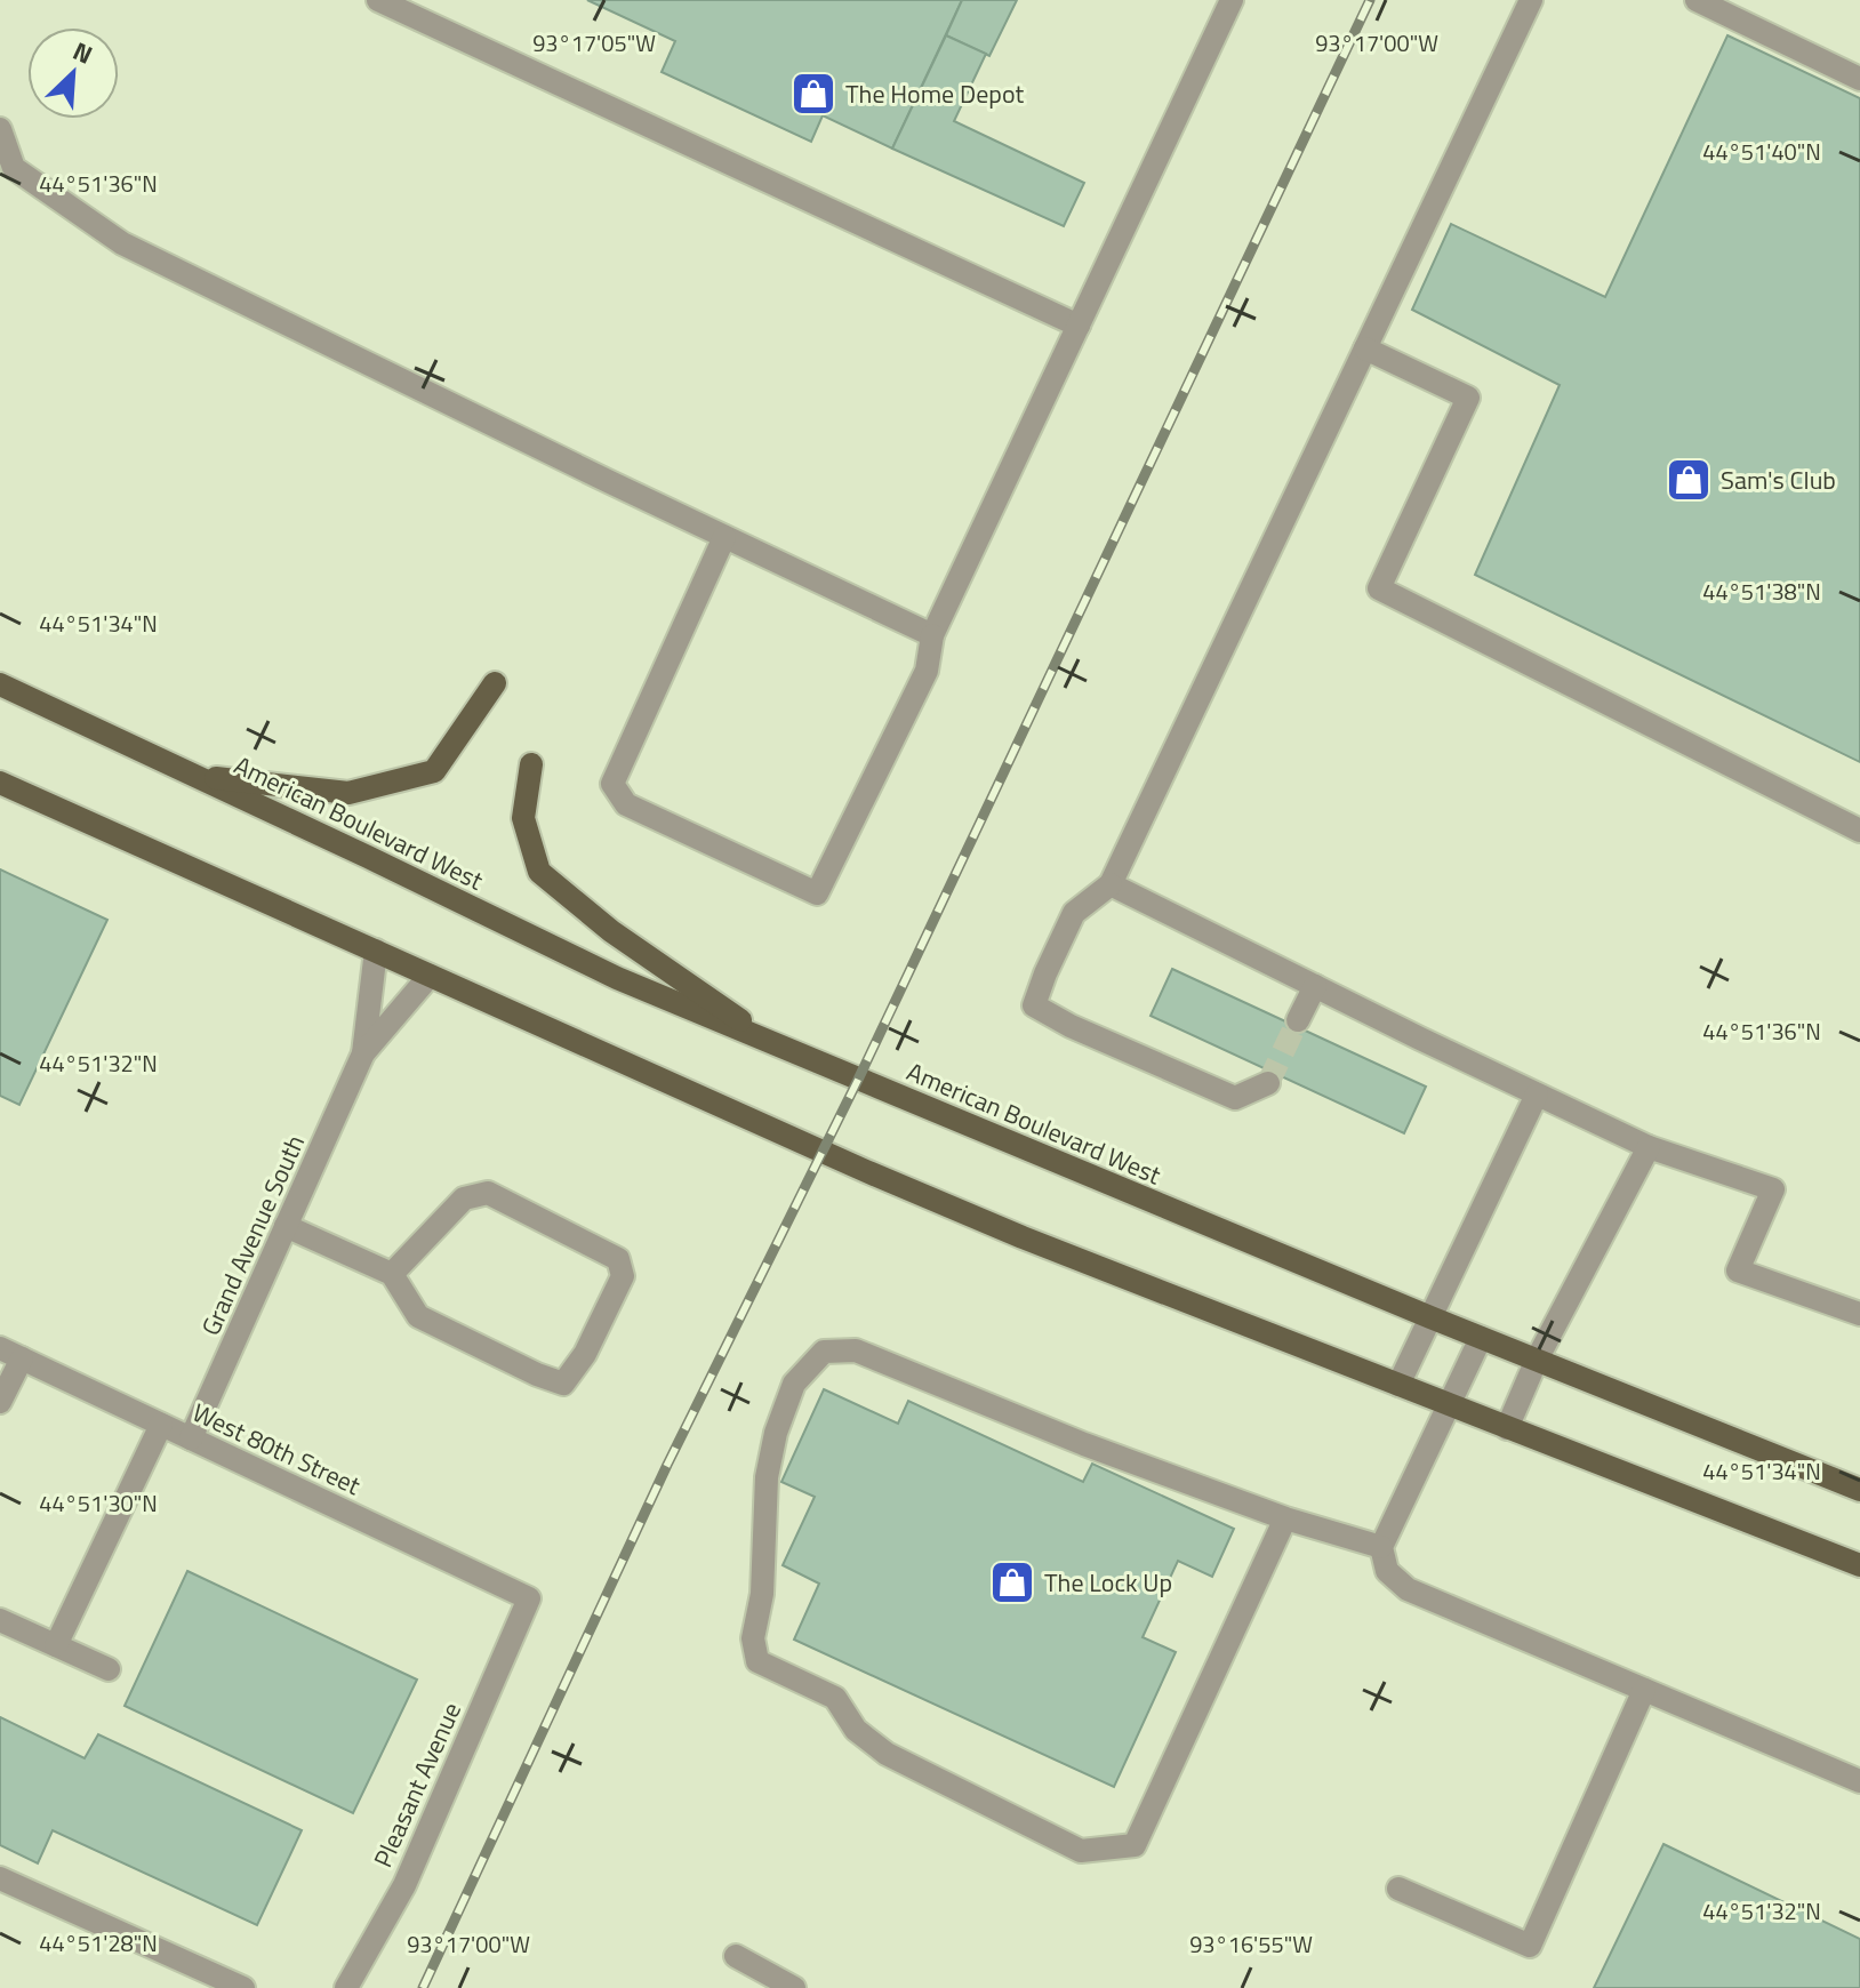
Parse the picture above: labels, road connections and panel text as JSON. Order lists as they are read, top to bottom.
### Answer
{
  "streets": {
    "main road": ["American Boulevard West"],
    "street": ["Grand Avenue South", "West 80th Street", "Pleasant Avenue"]
  },
  "crossings": [
    ["Grand Avenue South", "West 80th Street"],
    ["West 80th Street", "Pleasant Avenue"]
  ],
  "places": {
    "shop": ["The Home Depot", "Sam's Club", "The Lock Up"]
  },
  "north": "top right",
  "coordinates": [
    "93°17'05\"W",
    "93°17'00\"W",
    "44°51'40\"N",
    "44°51'36\"N",
    "44°51'38\"N",
    "44°51'34\"N",
    "44°51'32\"N",
    "44°51'30\"N",
    "44°51'28\"N",
    "93°16'55\"W"
  ]
}
